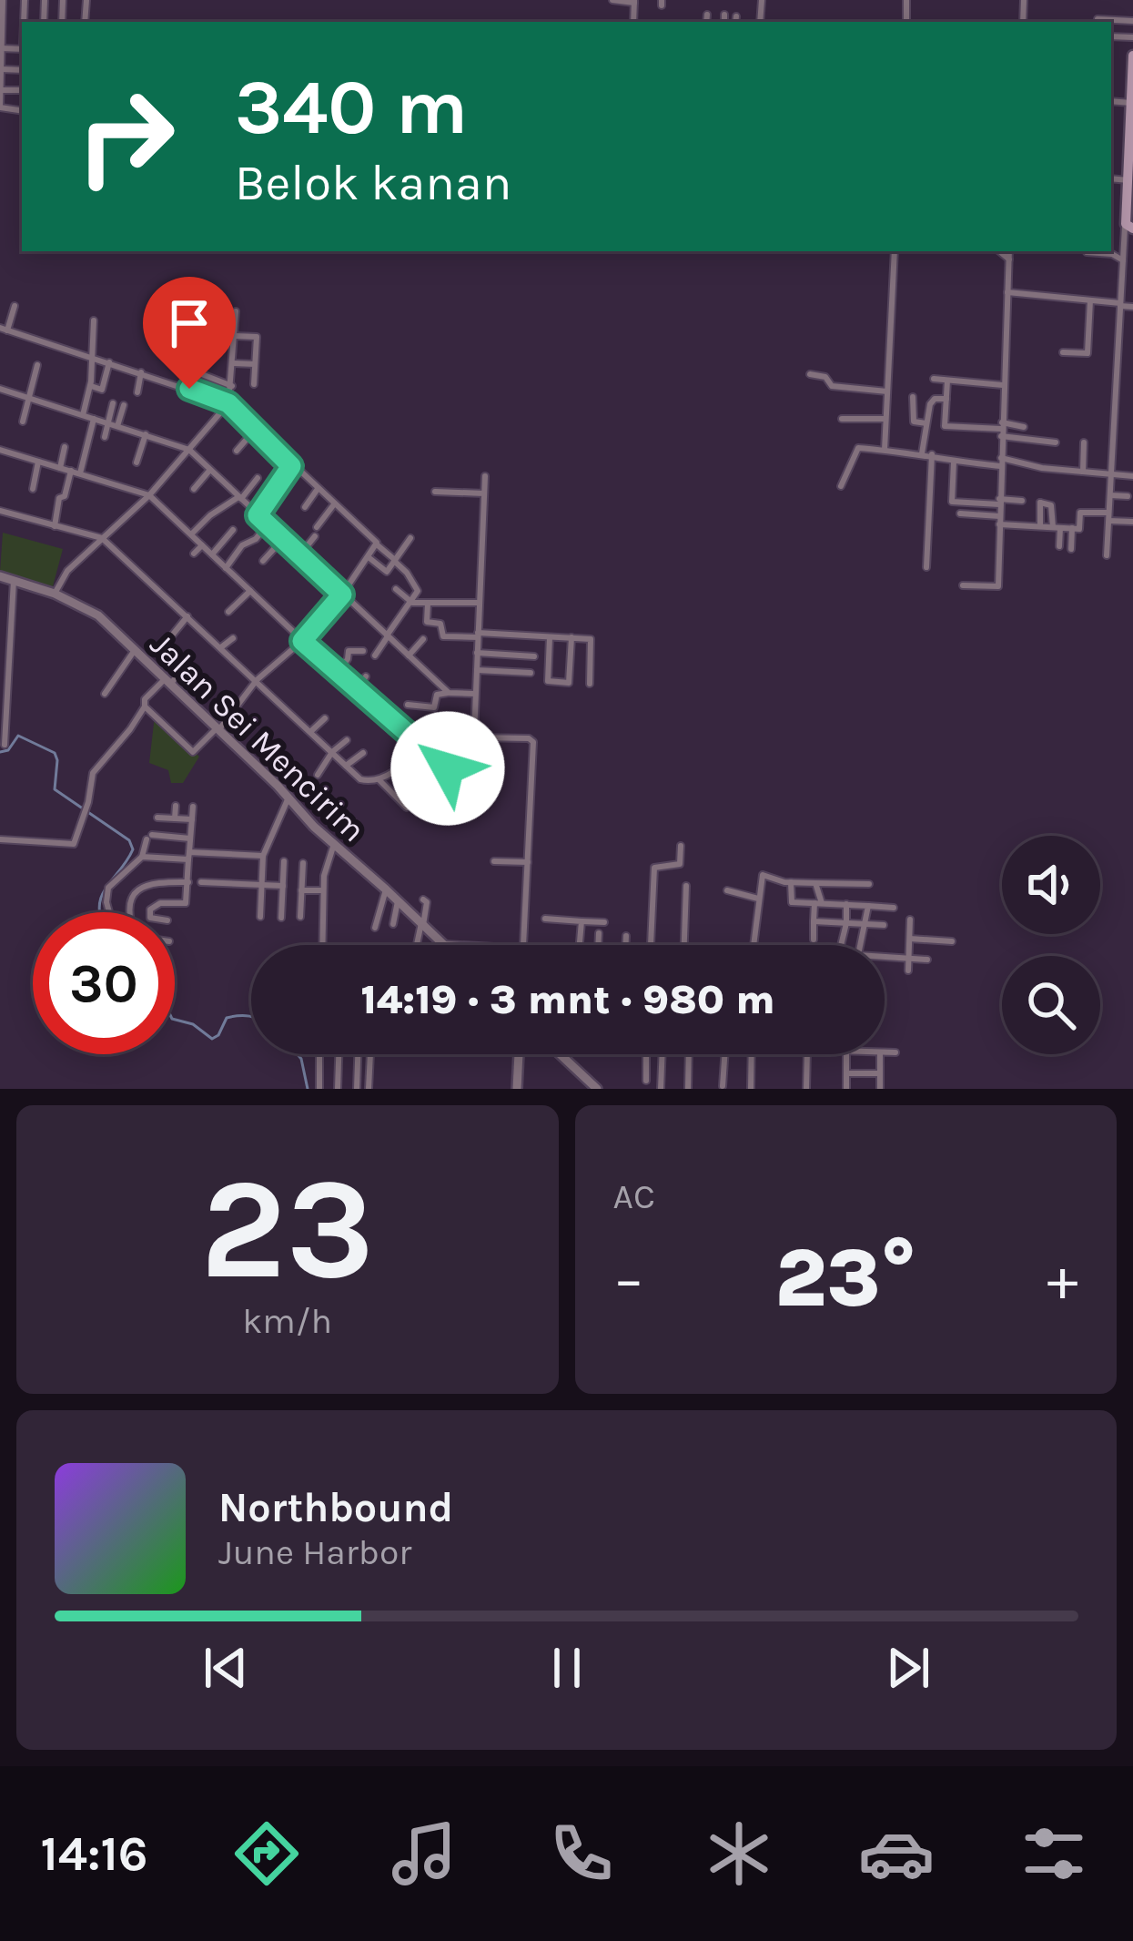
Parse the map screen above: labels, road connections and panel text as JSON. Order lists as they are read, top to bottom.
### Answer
{
  "streets": {
    "street": ["Jalan Sei Mencirim"]
  },
  "page": {
    "turn": ["340 m", "Belok kanan"],
    "limit": "30",
    "trip": "14:19 · 3 mnt · 980 m",
    "tile": [
      ["23", "km/h"],
      "AC"
    ],
    "heat": ["−", "23°", "+"],
    "song": ["Northbound", "June Harbor"],
    "tabs": "14:16"
  }
}
